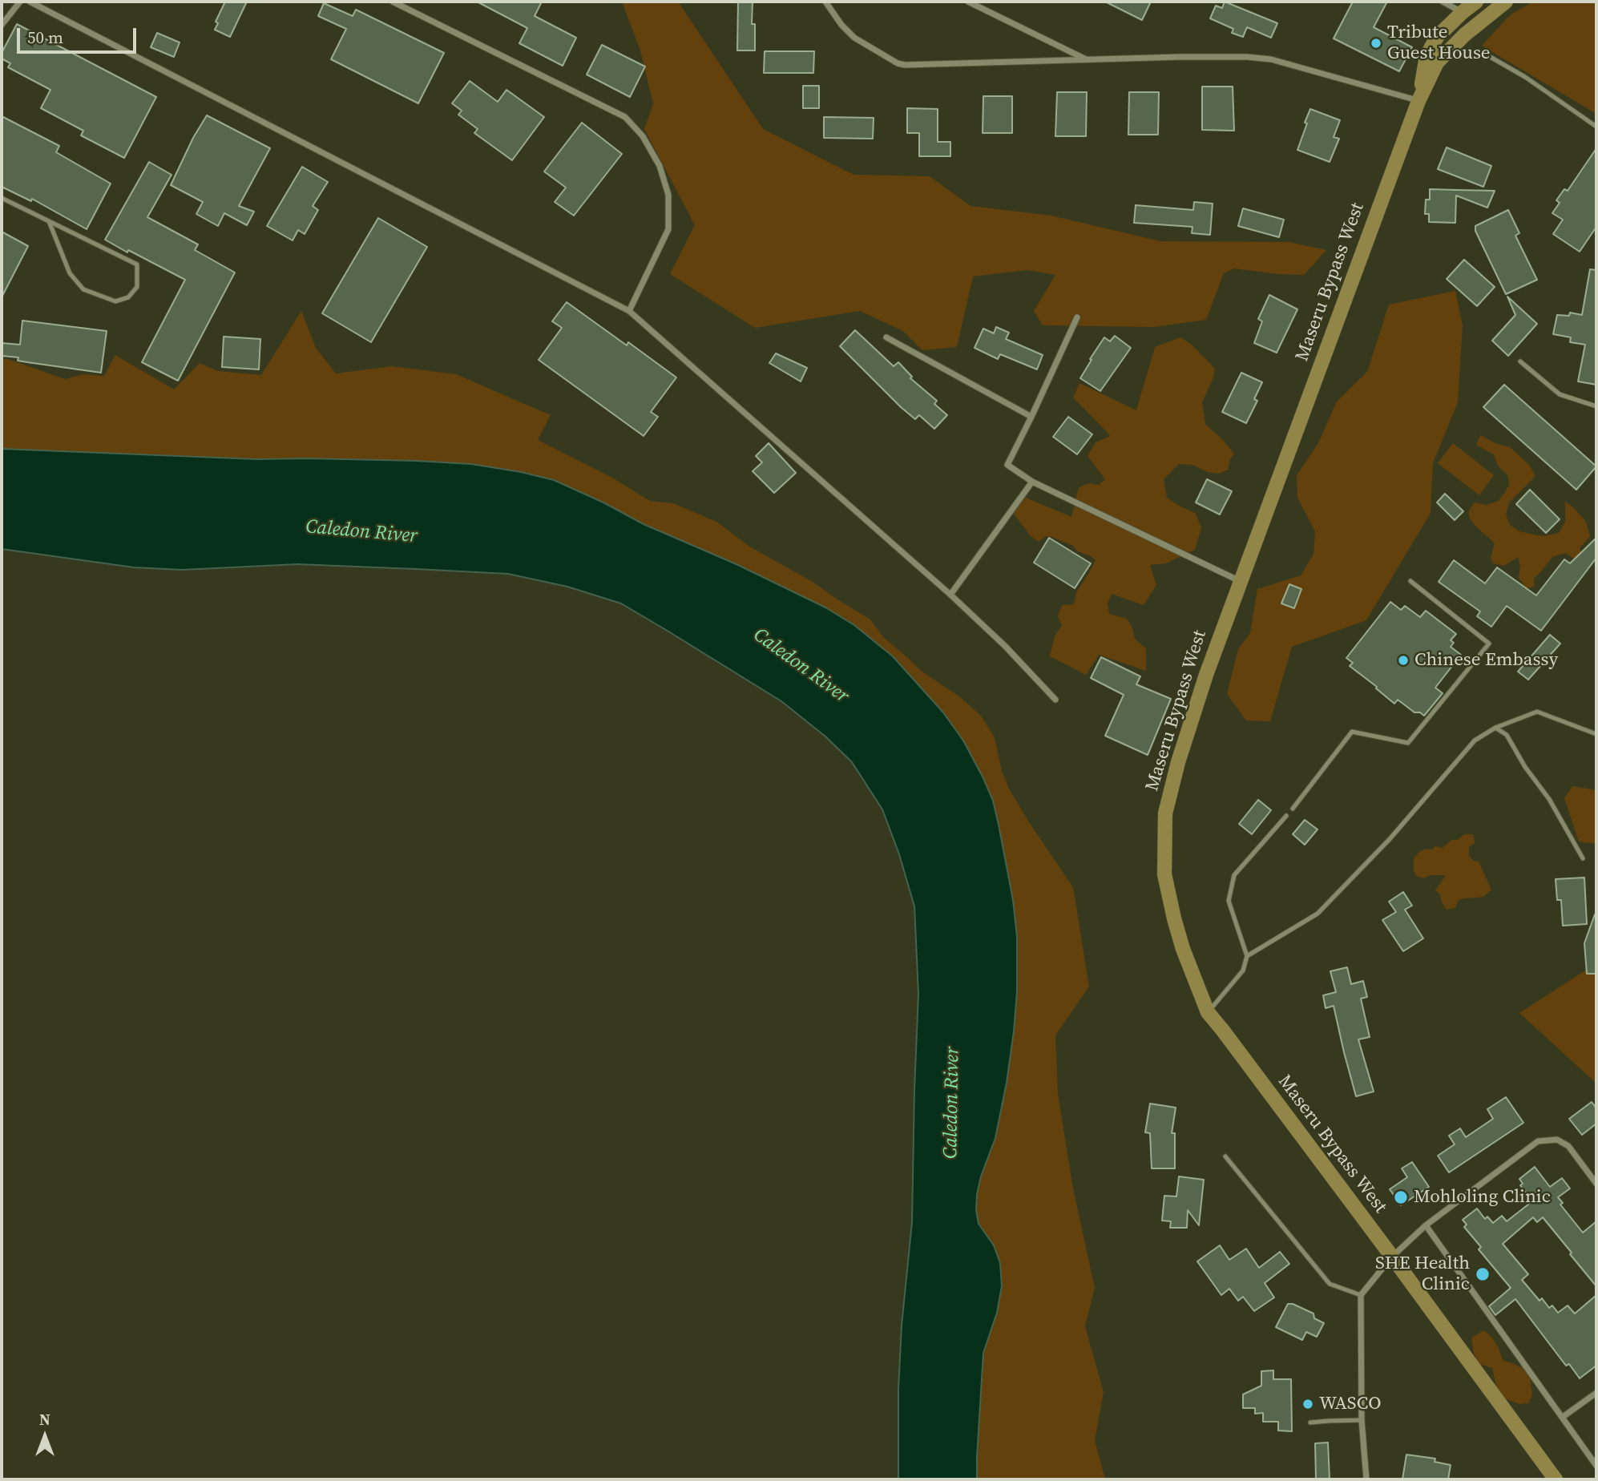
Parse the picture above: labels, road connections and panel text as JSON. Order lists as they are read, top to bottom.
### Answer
{
  "streets": {
    "main road": ["Maseru Bypass West"]
  },
  "water": ["Caledon River"],
  "places": [
    "Tribute Guest House",
    "Chinese Embassy",
    "Mohloling Clinic",
    "SHE Health Clinic",
    "WASCO"
  ],
  "scale_bar": "50 m",
  "north": "top"
}
